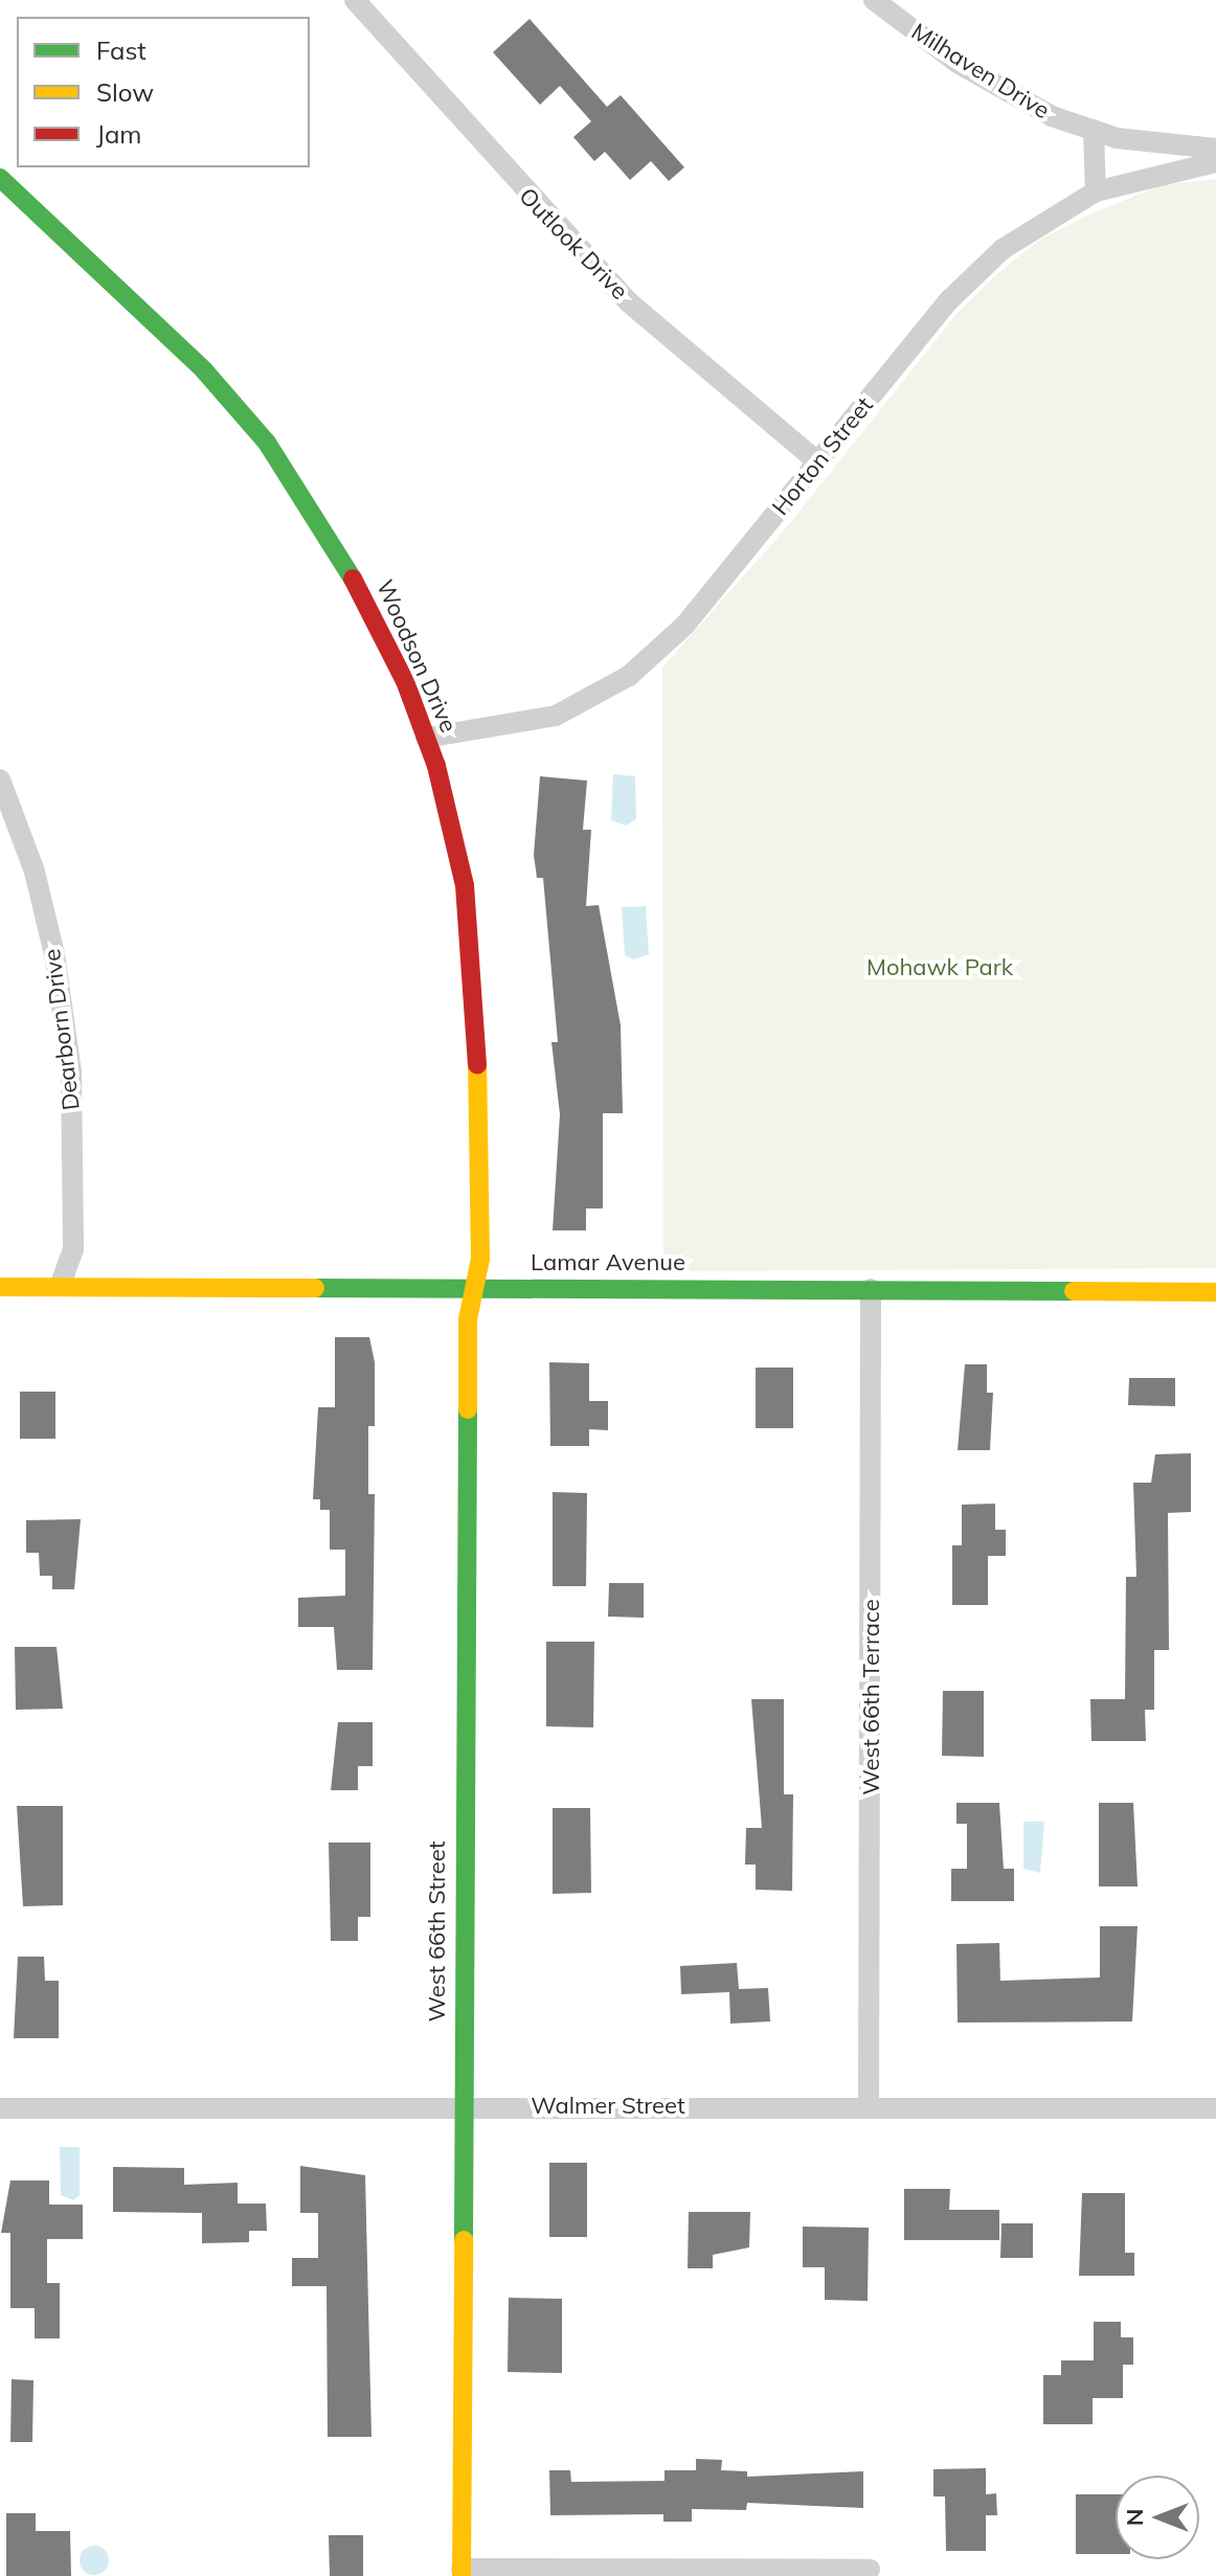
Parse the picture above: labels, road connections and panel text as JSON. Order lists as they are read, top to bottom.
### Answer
{
  "streets": {
    "street": [
      "Milhaven Drive",
      "Outlook Drive",
      "Horton Street",
      "Woodson Drive",
      "Dearborn Drive",
      "Lamar Avenue",
      "West 66th Terrace",
      "West 66th Street",
      "Walmer Street"
    ]
  },
  "crossings": [
    ["Outlook Drive", "Horton Street"],
    ["Horton Street", "Woodson Drive"],
    ["Woodson Drive", "Lamar Avenue"],
    ["Woodson Drive", "West 66th Street"],
    ["Dearborn Drive", "Lamar Avenue"],
    ["Lamar Avenue", "West 66th Terrace"],
    ["Lamar Avenue", "West 66th Street"],
    ["West 66th Terrace", "Walmer Street"],
    ["West 66th Street", "Walmer Street"]
  ],
  "parks": ["Mohawk Park"],
  "legend": ["Fast", "Slow", "Jam"],
  "north": "left"
}
